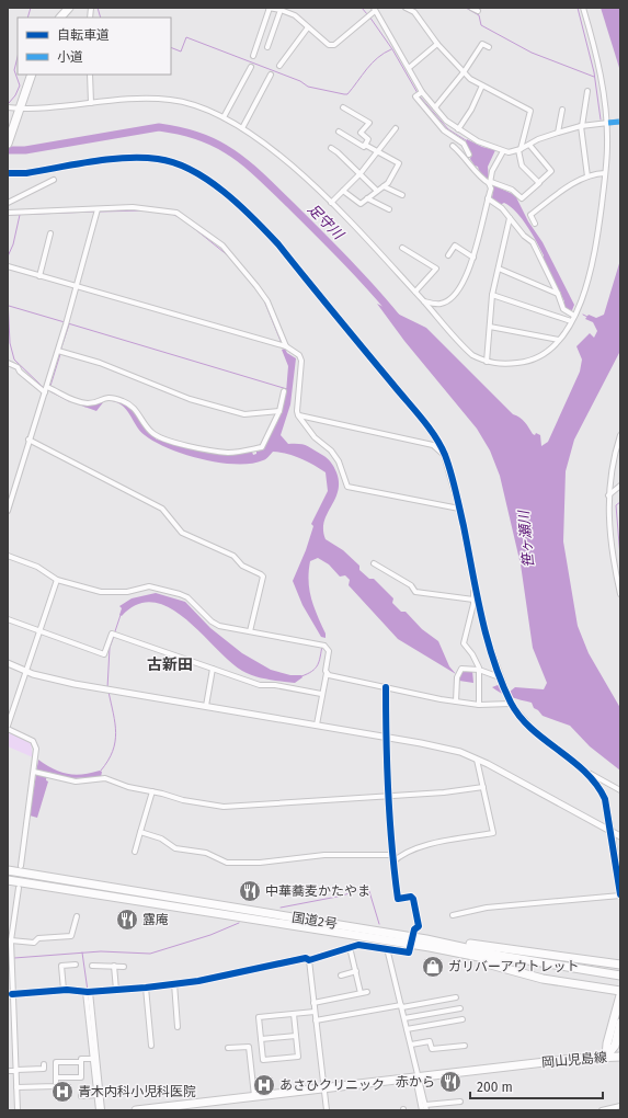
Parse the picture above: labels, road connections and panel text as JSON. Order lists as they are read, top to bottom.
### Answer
{
  "streets": {
    "main road": ["国道2号", "岡山児島線"]
  },
  "districts": ["古新田"],
  "water": ["足守川", "笹ヶ瀬川"],
  "places": {
    "restaurant": ["中華蕎麦かたやま", "露庵", "赤から"],
    "shop": ["ガリバーアウトレット"],
    "hospital": ["あさひクリニック", "青木内科小児科医院"]
  },
  "legend": ["自転車道", "小道"],
  "scale_bar": "200 m"
}
